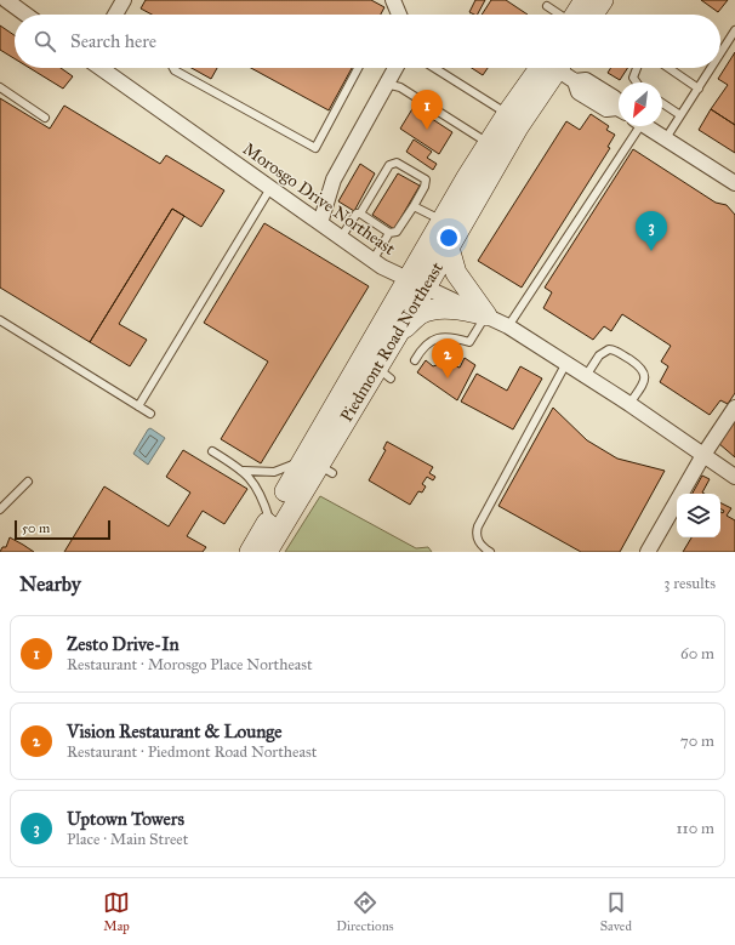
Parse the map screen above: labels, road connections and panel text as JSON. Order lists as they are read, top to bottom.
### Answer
{
  "streets": {
    "main road": ["Piedmont Road Northeast"],
    "street": ["Morosgo Drive Northeast"]
  },
  "crossings": [
    ["Morosgo Drive Northeast", "Piedmont Road Northeast"]
  ],
  "scale_bar": "50 m",
  "north": "bottom left",
  "page": {
    "search": "Search here",
    "pins": ["1", "3", "2"],
    "scale": "50 m",
    "heading": ["Nearby", "3 results"],
    "list": [
      {
        "mark": "1",
        "name": "Zesto Drive-In",
        "note": "Restaurant · Morosgo Place Northeast",
        "value": "60 m"
      },
      {
        "mark": "2",
        "name": "Vision Restaurant & Lounge",
        "note": "Restaurant · Piedmont Road Northeast",
        "value": "70 m"
      },
      {
        "mark": "3",
        "name": "Uptown Towers",
        "note": "Place · Main Street",
        "value": "110 m"
      }
    ],
    "nav": ["Map", "Directions", "Saved"]
  }
}
